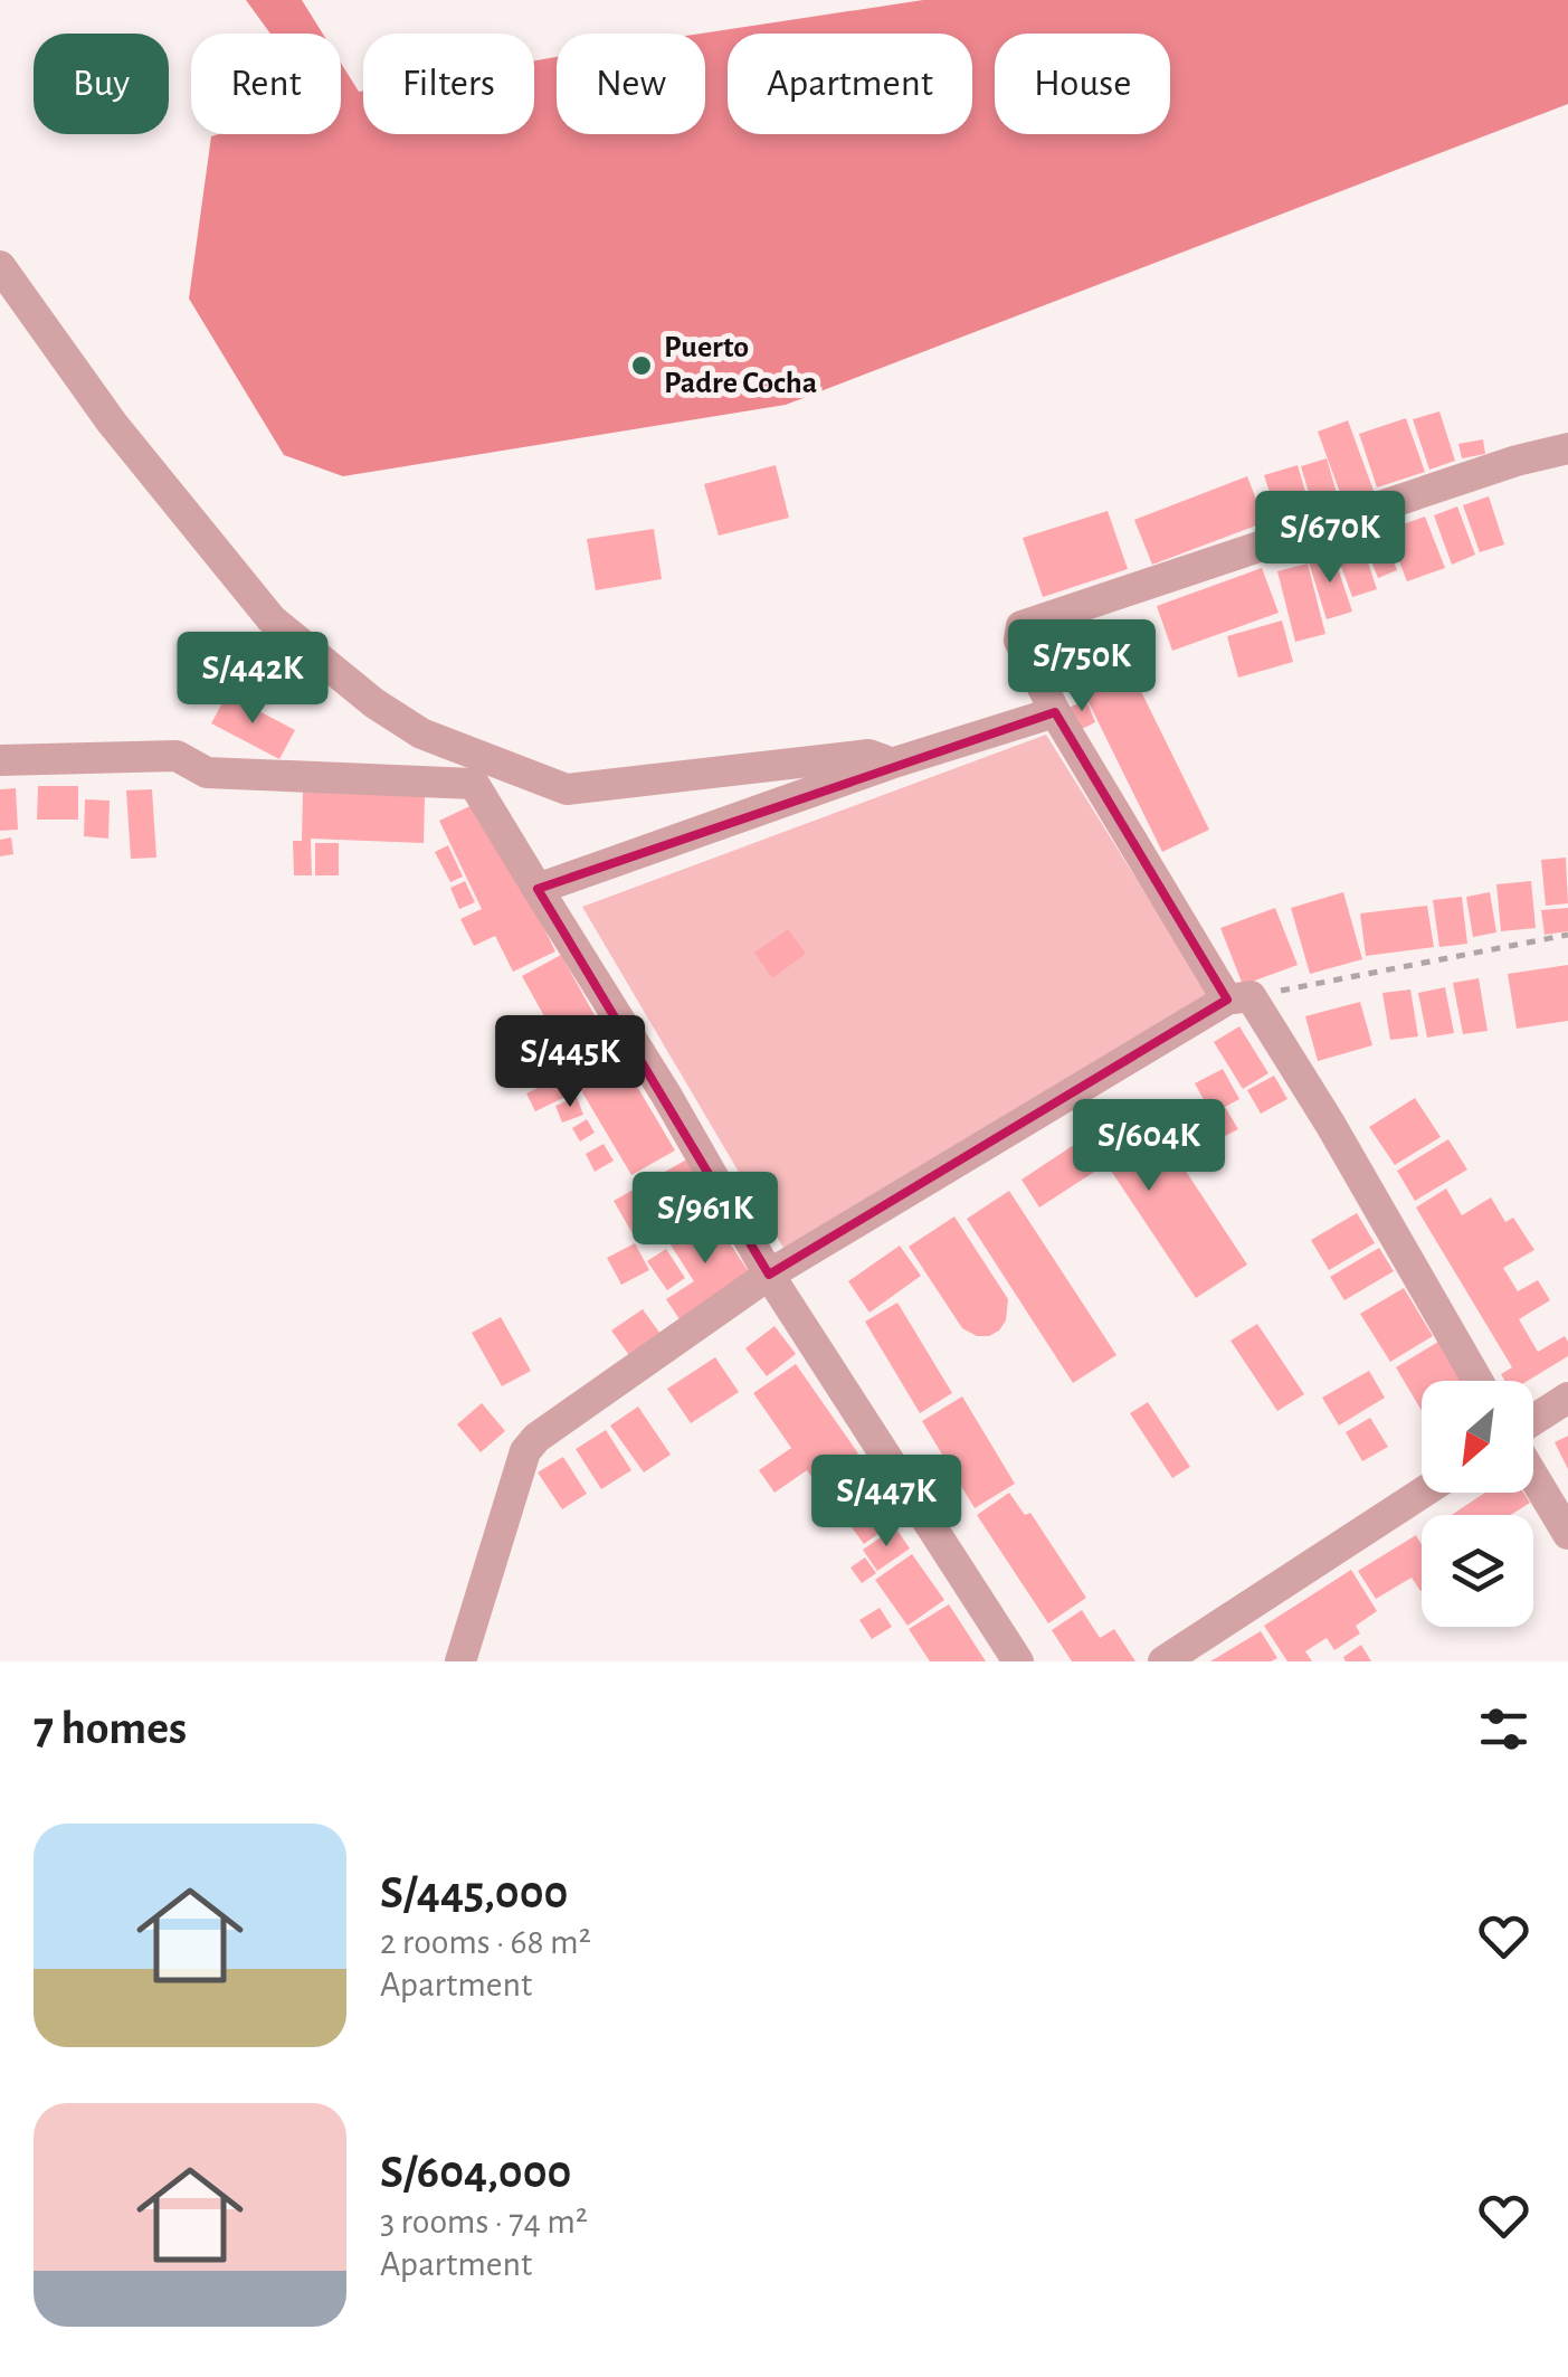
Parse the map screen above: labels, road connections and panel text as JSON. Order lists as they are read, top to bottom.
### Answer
{
  "places": ["Puerto Padre Cocha"],
  "north": "bottom left",
  "page": {
    "chip": [
      "Buy",
      "Rent",
      "Filters",
      "New",
      "Apartment",
      "House"
    ],
    "price": [
      "S/670K",
      "S/750K",
      "S/442K",
      "S/445K",
      "S/604K",
      "S/961K",
      "S/447K"
    ],
    "heading": "7 homes",
    "list": [
      {
        "name": "S/445,000",
        "note": "2 rooms · 68 m² · Apartment"
      },
      {
        "name": "S/604,000",
        "note": "3 rooms · 74 m² · Apartment"
      }
    ]
  }
}
